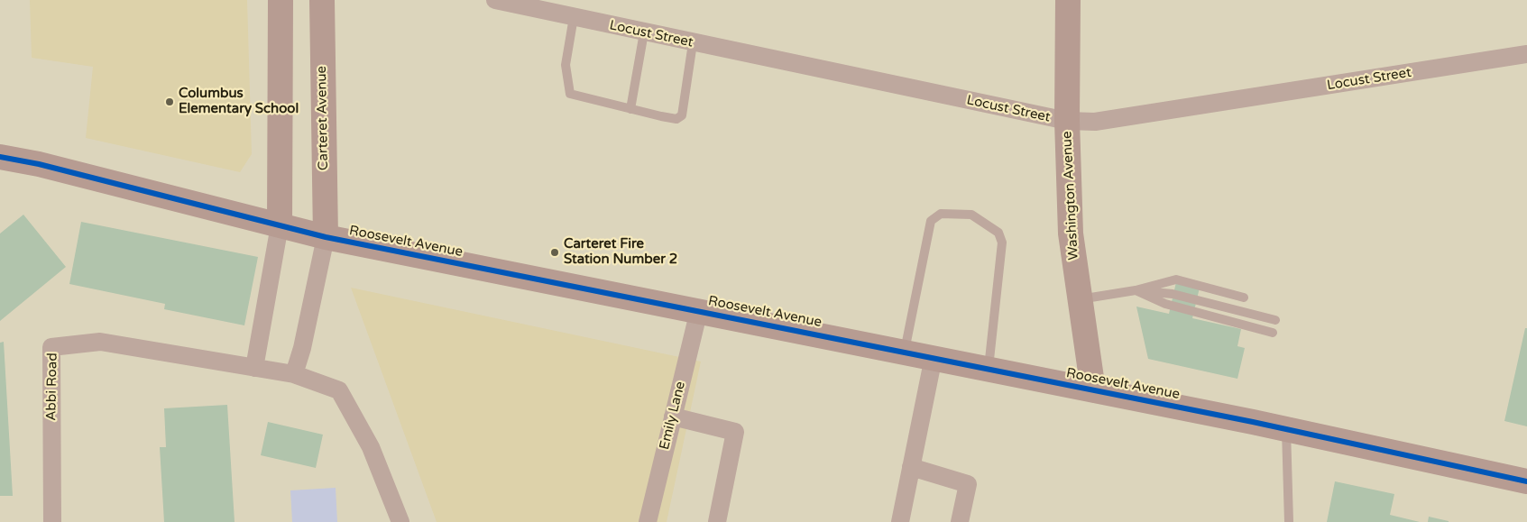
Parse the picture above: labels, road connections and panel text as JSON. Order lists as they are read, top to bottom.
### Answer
{
  "streets": {
    "street": [
      "Locust Street",
      "Carteret Avenue",
      "Washington Avenue",
      "Roosevelt Avenue",
      "Abbi Road",
      "Emily Lane"
    ]
  },
  "crossings": [
    ["Locust Street", "Washington Avenue"],
    ["Carteret Avenue", "Roosevelt Avenue"],
    ["Washington Avenue", "Roosevelt Avenue"],
    ["Roosevelt Avenue", "Emily Lane"]
  ],
  "places": ["Columbus Elementary School", "Carteret Fire Station Number 2"]
}
